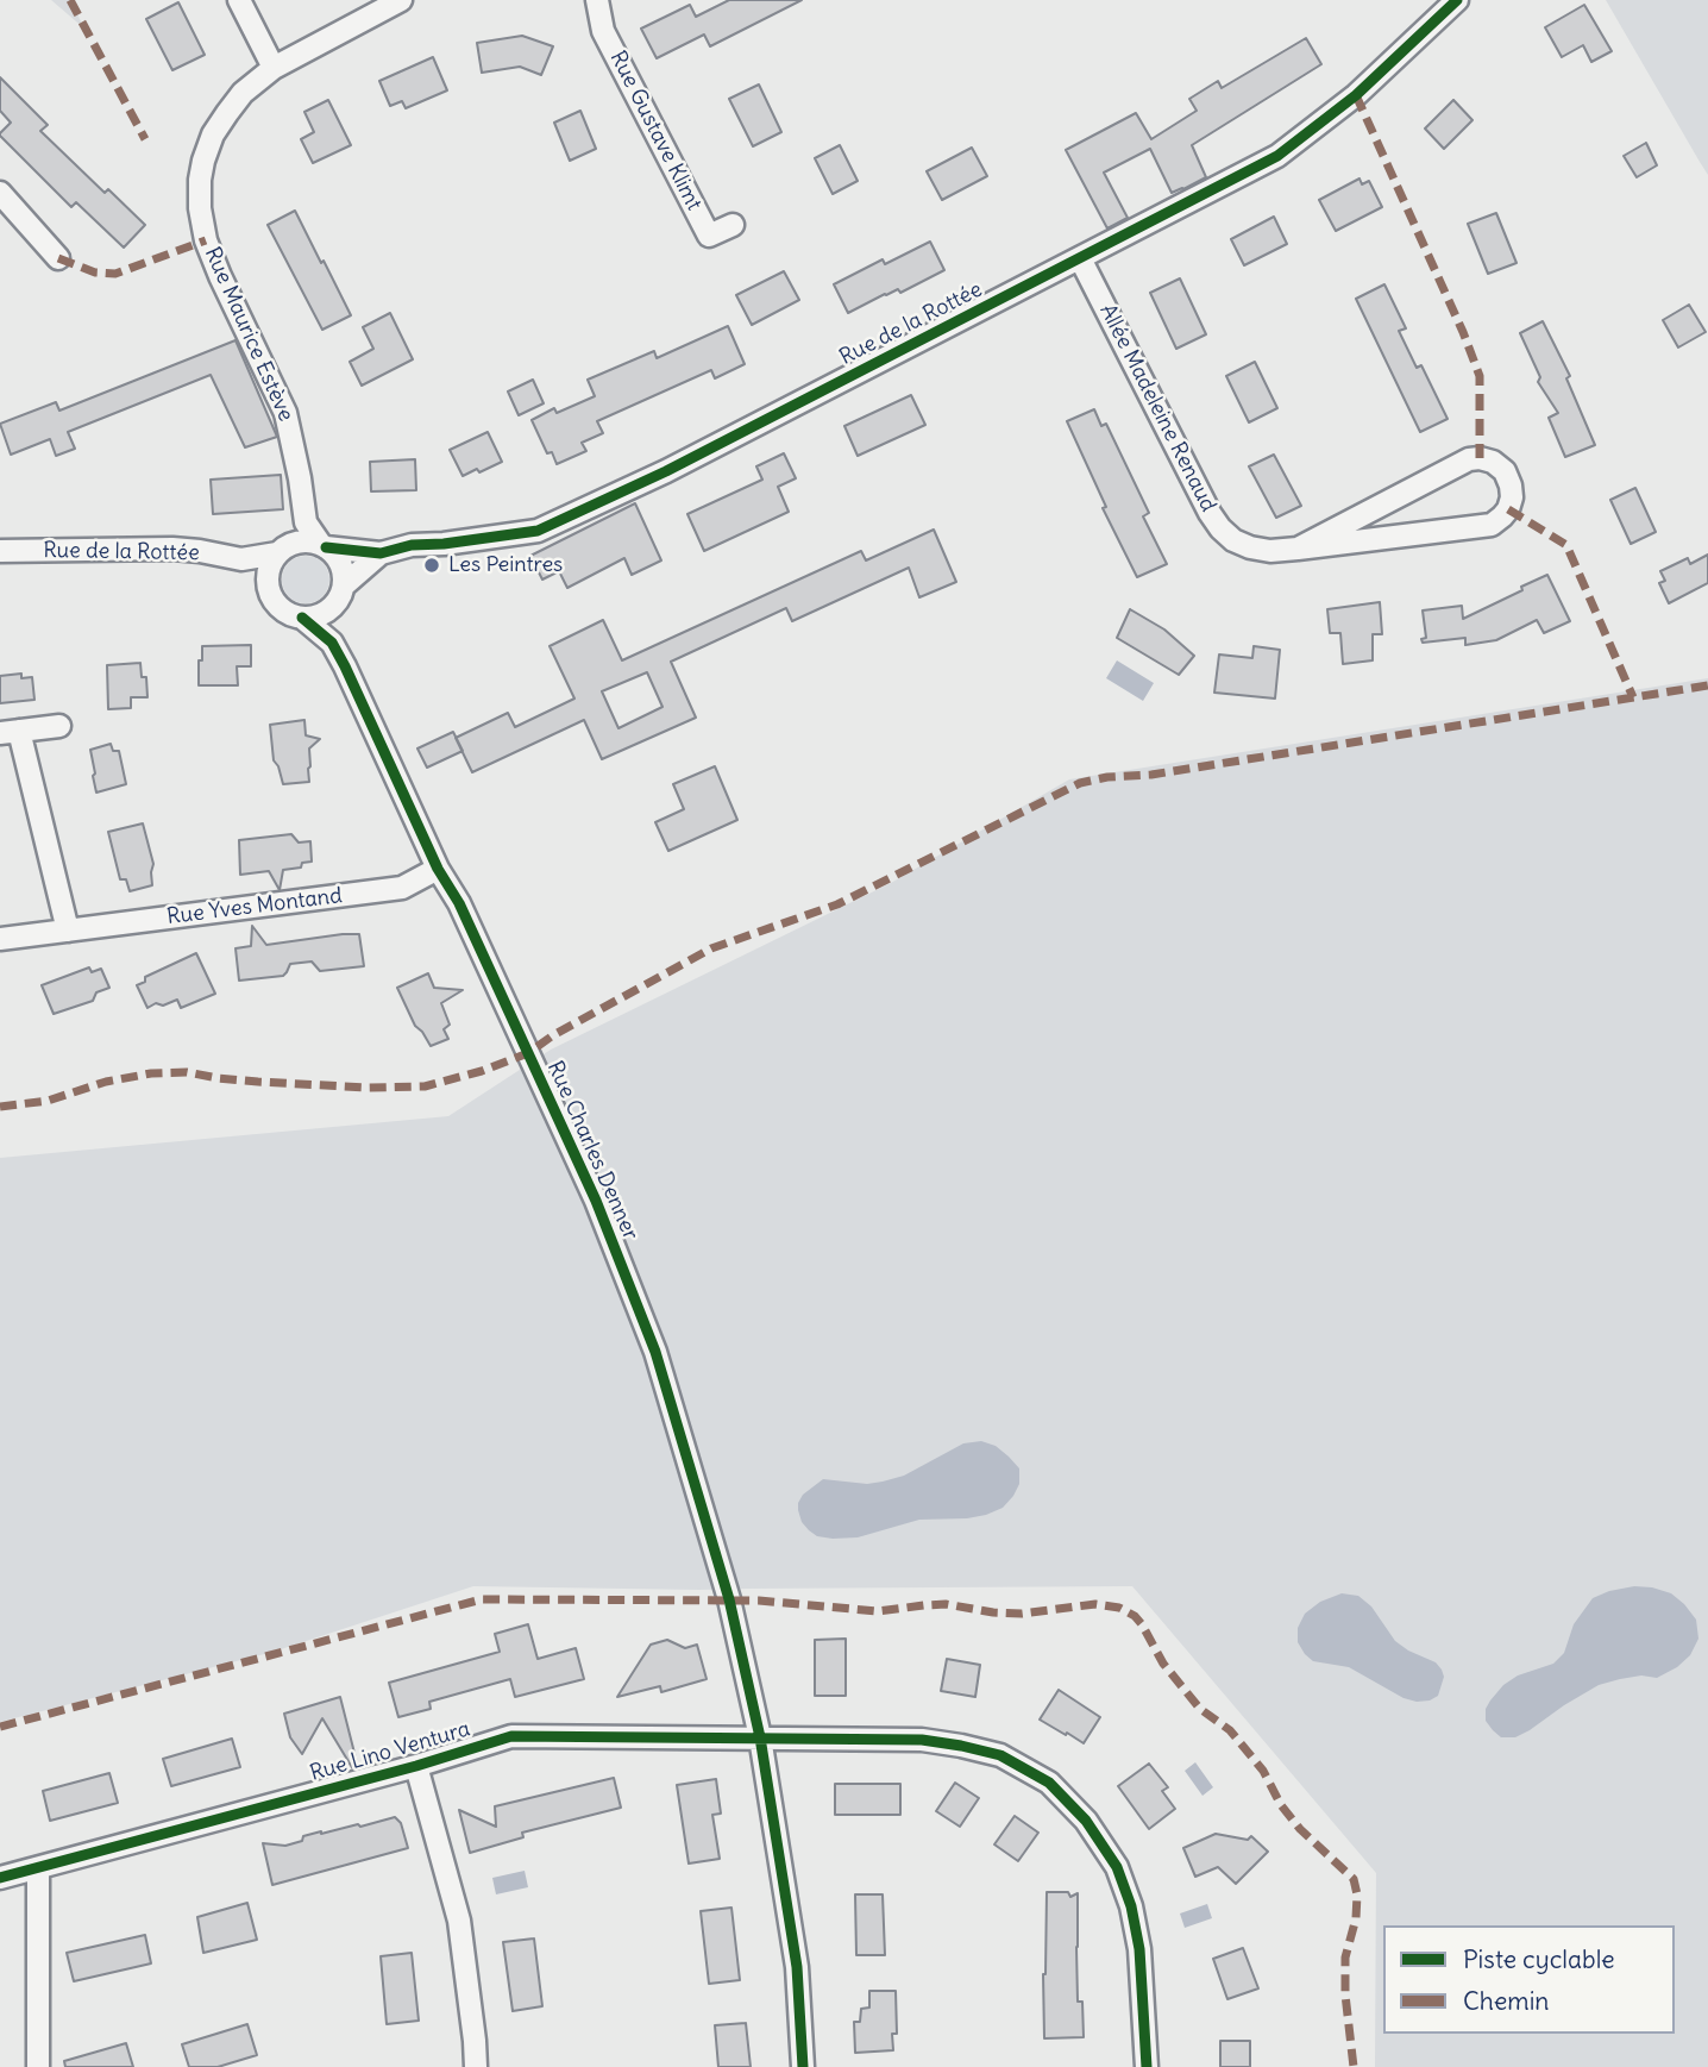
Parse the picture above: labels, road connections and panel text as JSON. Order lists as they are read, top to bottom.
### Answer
{
  "streets": {
    "street": [
      "Rue Gustave Klimt",
      "Rue de la Rottée",
      "Rue Maurice Estève",
      "Allée Madeleine Renaud",
      "Rue Yves Montand",
      "Rue Charles Denner",
      "Rue Lino Ventura"
    ]
  },
  "crossings": [
    ["Rue de la Rottée", "Rue Maurice Estève"],
    ["Rue de la Rottée", "Allée Madeleine Renaud"],
    ["Rue de la Rottée", "Rue Charles Denner"],
    ["Rue Maurice Estève", "Rue Charles Denner"],
    ["Rue Yves Montand", "Rue Charles Denner"],
    ["Rue Charles Denner", "Rue Lino Ventura"]
  ],
  "places": ["Les Peintres"],
  "legend": ["Piste cyclable", "Chemin"]
}
